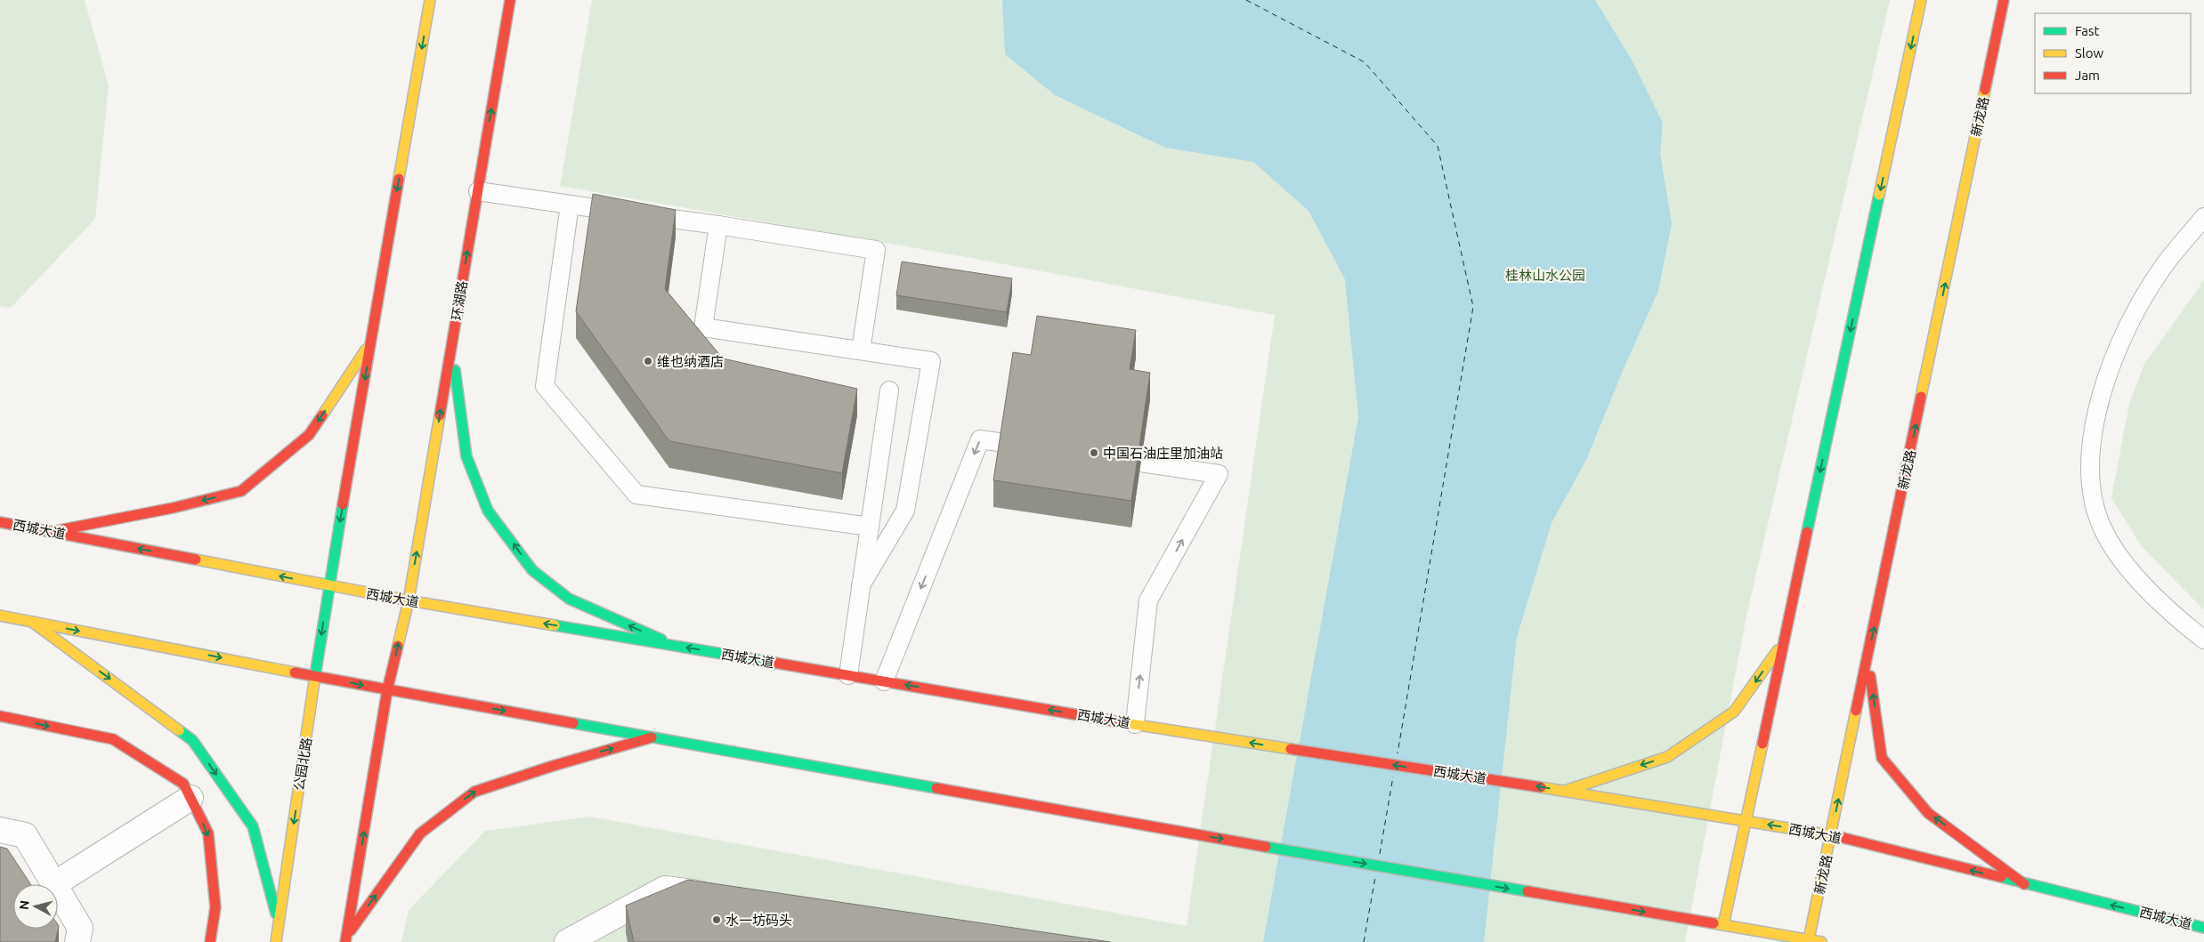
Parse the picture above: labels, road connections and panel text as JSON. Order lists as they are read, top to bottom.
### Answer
{
  "streets": {
    "main road": [
      "新龙路",
      "环湖路",
      "西城大道",
      "公园北路"
    ]
  },
  "crossings": [
    ["新龙路", "西城大道"],
    ["环湖路", "西城大道"],
    ["西城大道", "公园北路"]
  ],
  "one_way": ["西城大道"],
  "parks": ["桂林山水公园"],
  "places": ["维也纳酒店", "中国石油庄里加油站", "水一坊码头"],
  "legend": ["Fast", "Slow", "Jam"],
  "north": "left"
}
